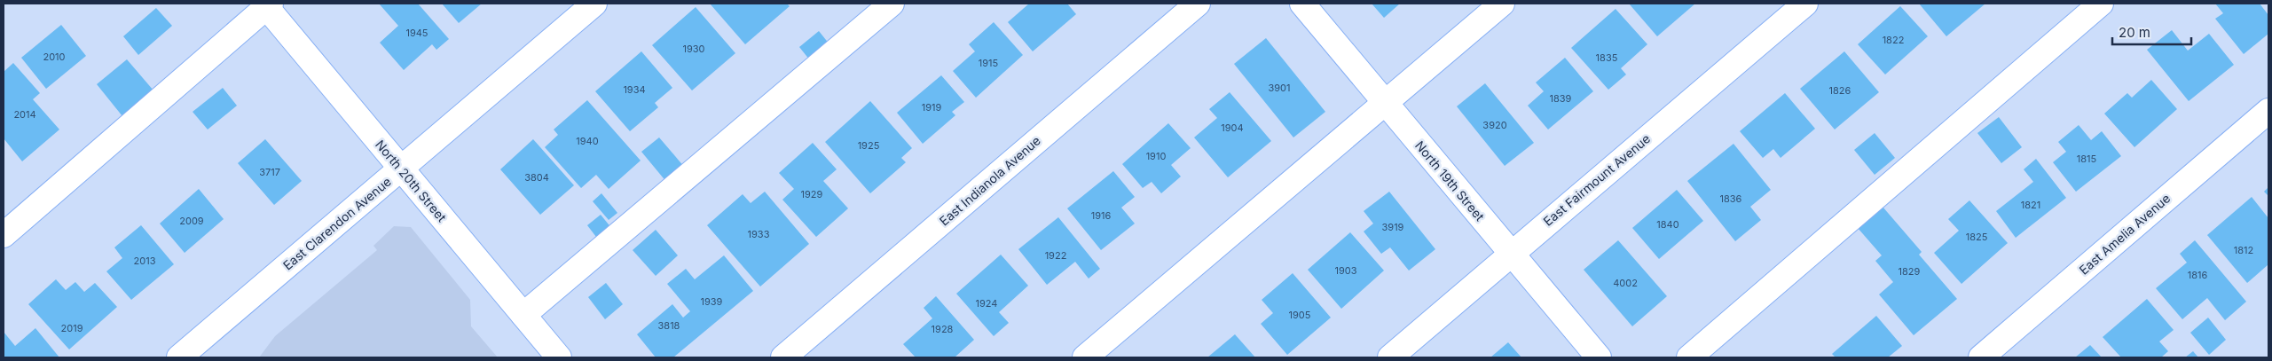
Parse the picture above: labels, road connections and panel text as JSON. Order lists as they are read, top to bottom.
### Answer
{
  "streets": {
    "street": [
      "East Fairmount Avenue",
      "North 20th Street",
      "East Indianola Avenue",
      "North 19th Street",
      "East Clarendon Avenue",
      "East Amelia Avenue"
    ]
  },
  "crossings": [
    ["East Fairmount Avenue", "North 19th Street"],
    ["North 20th Street", "East Clarendon Avenue"]
  ],
  "house_numbers": [
    "1945",
    "1822",
    "1930",
    "2010",
    "1835",
    "1915",
    "3901",
    "1934",
    "1826",
    "1839",
    "1919",
    "2014",
    "3920",
    "1904",
    "1940",
    "1925",
    "1910",
    "1815",
    "3717",
    "3804",
    "1929",
    "1836",
    "1821",
    "1916",
    "2009",
    "1840",
    "3919",
    "1933",
    "1825",
    "1812",
    "1922",
    "2013",
    "1903",
    "1829",
    "1816",
    "4002",
    "1939",
    "1924",
    "1905",
    "3818",
    "2019",
    "1928"
  ],
  "scale_bar": "20 m"
}
